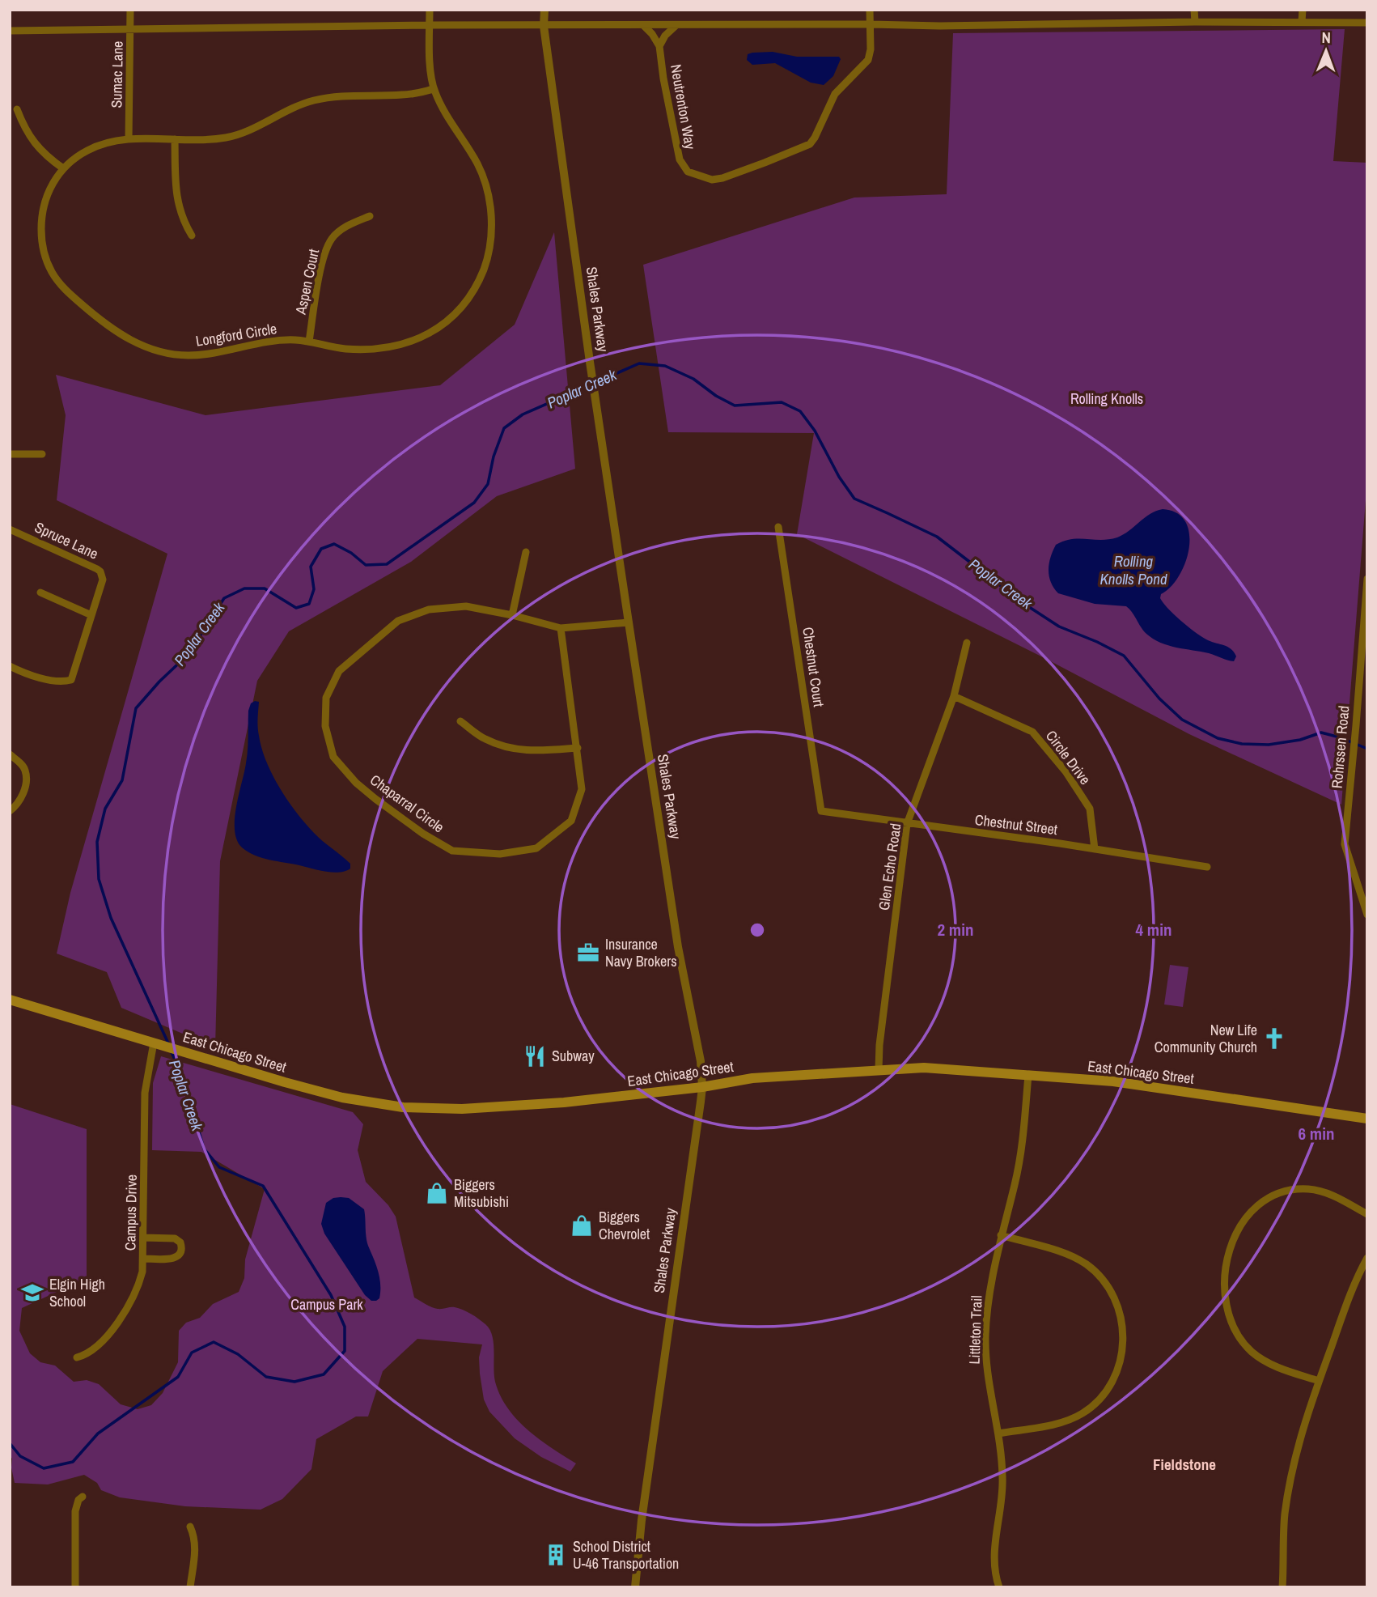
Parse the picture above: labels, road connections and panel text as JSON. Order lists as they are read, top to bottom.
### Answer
{
  "streets": {
    "main road": ["East Chicago Street"],
    "street": [
      "Sumac Lane",
      "Neutrenton Way",
      "Aspen Court",
      "Shales Parkway",
      "Longford Circle",
      "Spruce Lane",
      "Chestnut Court",
      "Rohrssen Road",
      "Circle Drive",
      "Chaparral Circle",
      "Chestnut Street",
      "Glen Echo Road",
      "Campus Drive",
      "Littleton Trail"
    ]
  },
  "crossings": [
    ["Sumac Lane", "Longford Circle"],
    ["Aspen Court", "Longford Circle"],
    ["Shales Parkway", "Chaparral Circle"],
    ["Shales Parkway", "East Chicago Street"],
    ["Chestnut Court", "Chestnut Street"],
    ["Circle Drive", "Chestnut Street"],
    ["Circle Drive", "Glen Echo Road"],
    ["Chestnut Street", "Glen Echo Road"],
    ["Glen Echo Road", "East Chicago Street"],
    ["East Chicago Street", "Campus Drive"],
    ["East Chicago Street", "Littleton Trail"]
  ],
  "districts": ["Fieldstone"],
  "water": ["Poplar Creek", "Rolling Knolls Pond"],
  "parks": ["Rolling Knolls", "Campus Park"],
  "places": {
    "office": ["Insurance Navy Brokers"],
    "church": ["New Life Community Church"],
    "restaurant": ["Subway"],
    "shop": ["Biggers Mitsubishi", "Biggers Chevrolet"],
    "school or university": ["Elgin High School"],
    "building": ["School District U-46 Transportation"]
  },
  "north": "top",
  "rings": ["2 min", "4 min", "6 min"]
}
